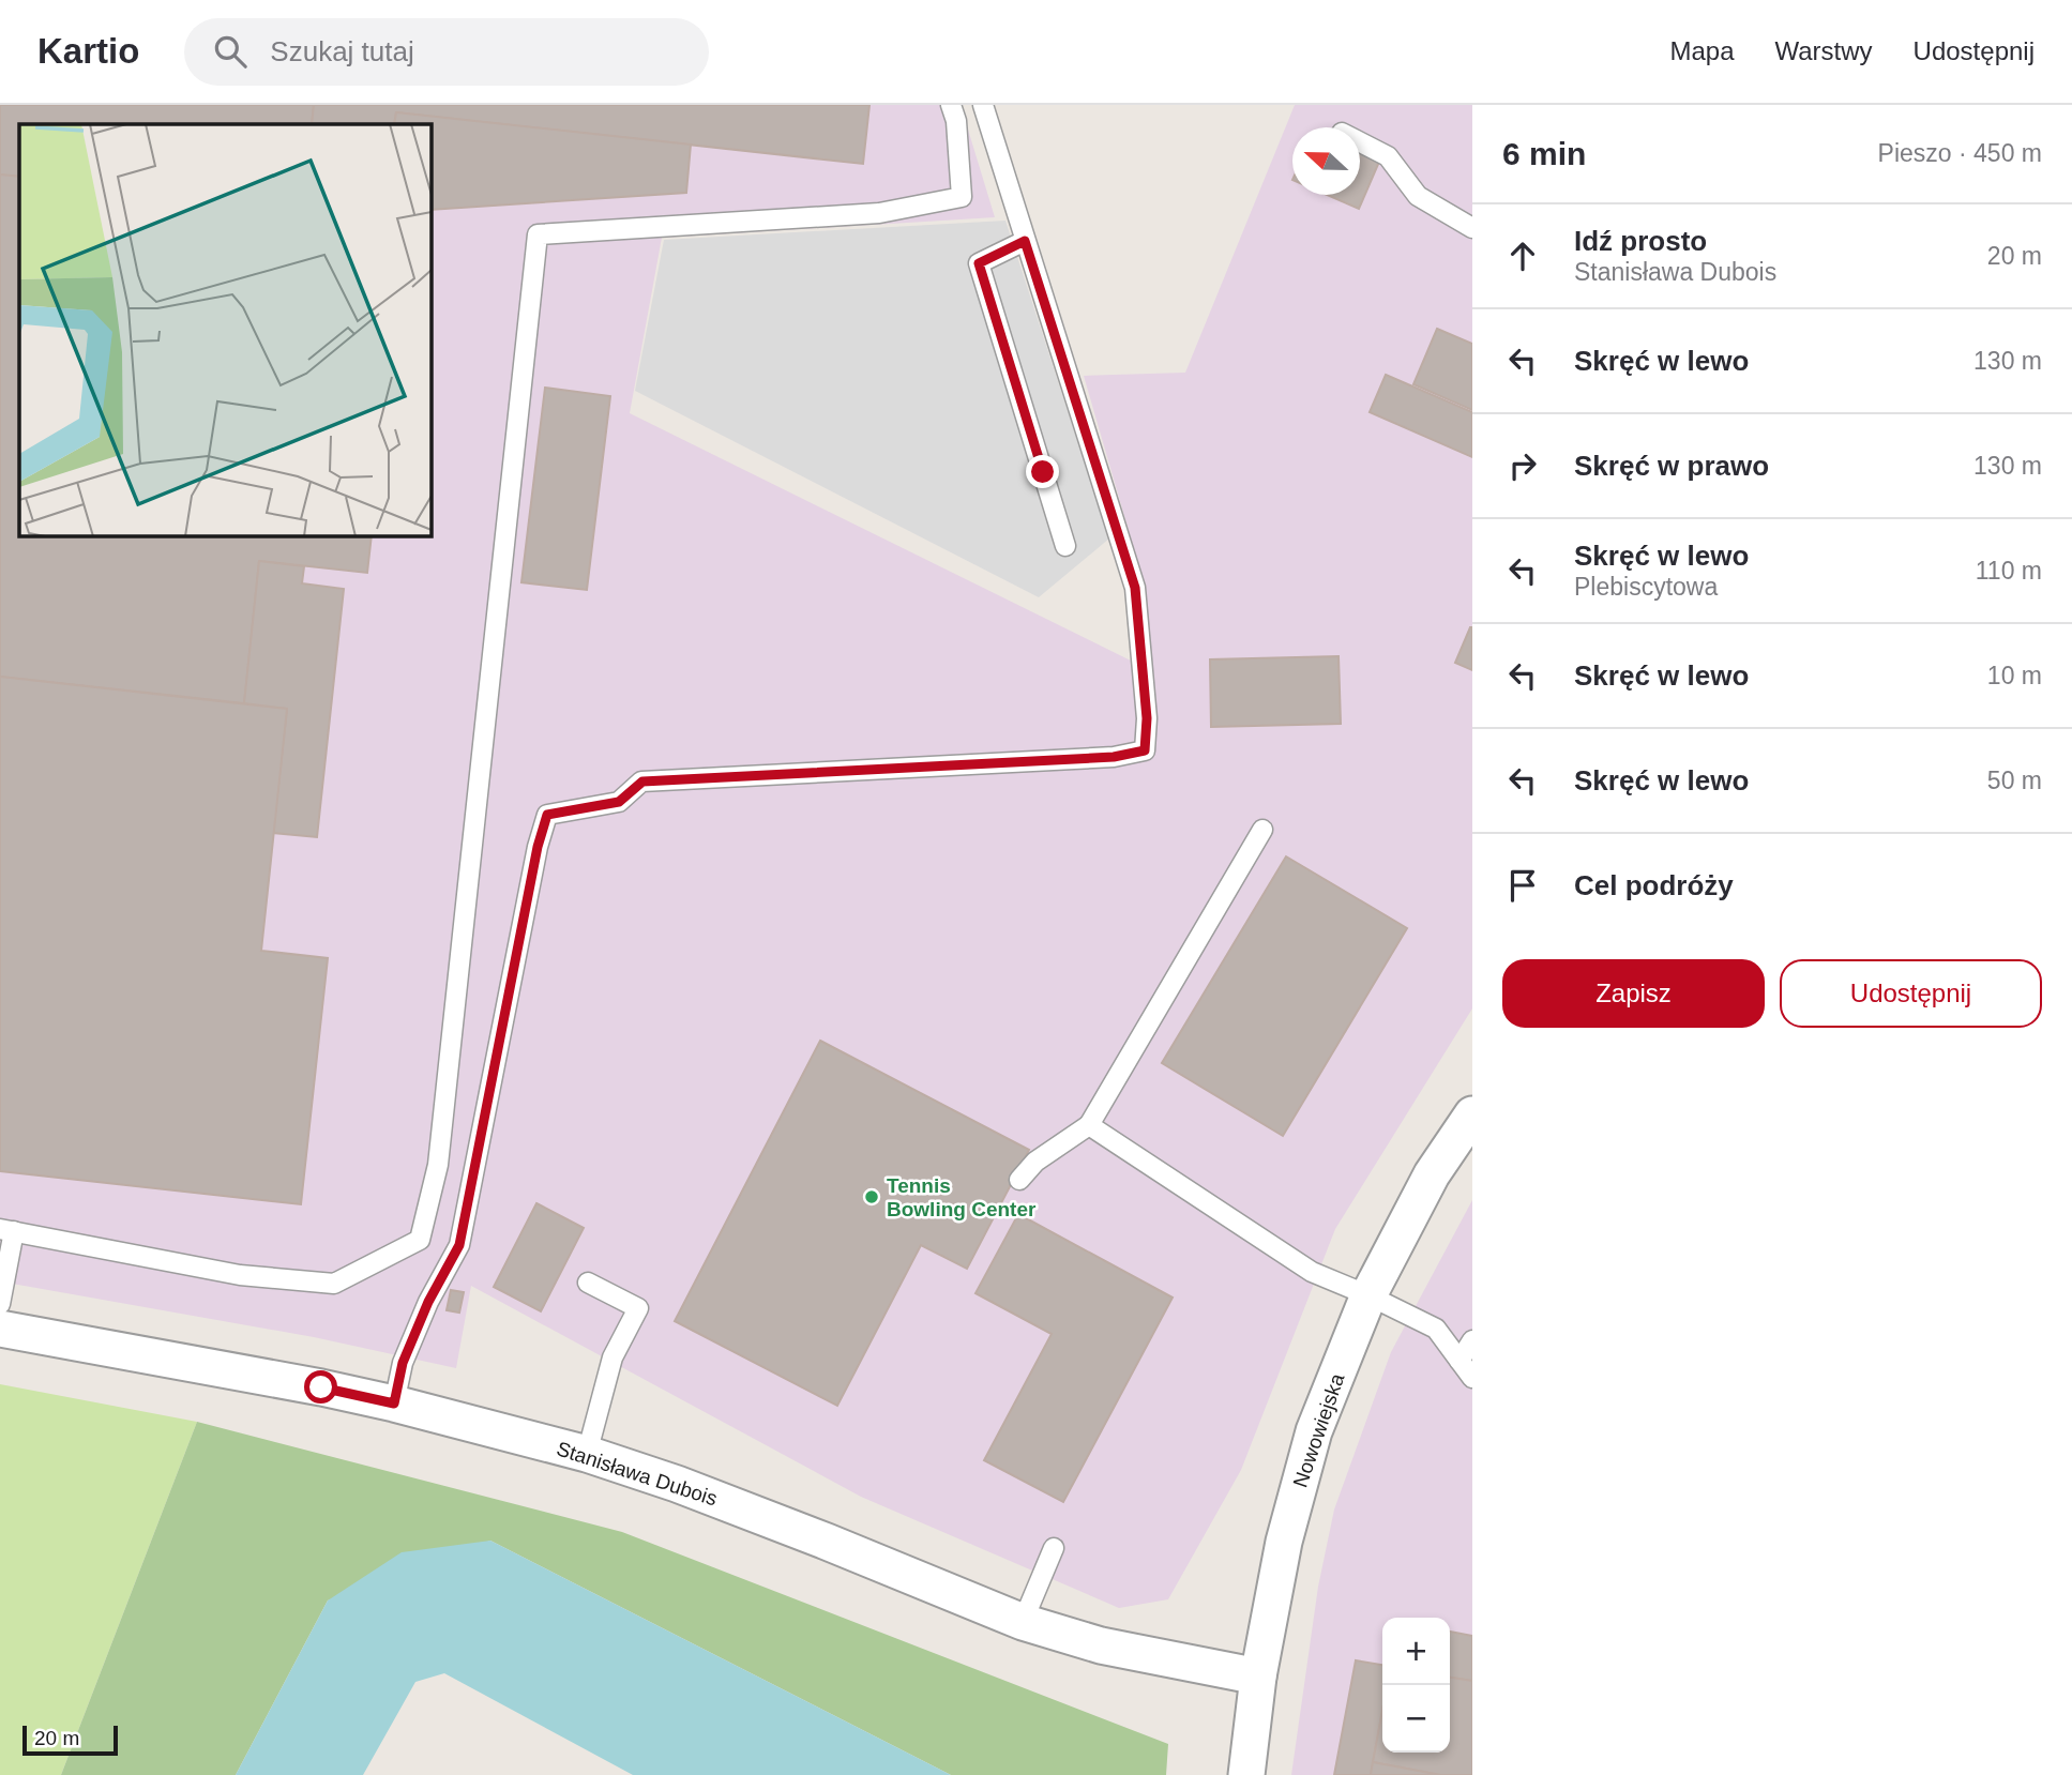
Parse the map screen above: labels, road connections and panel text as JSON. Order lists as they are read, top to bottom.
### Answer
{
  "streets": {
    "street": ["Nowowiejska", "Stanisława Dubois"]
  },
  "crossings": [
    ["Nowowiejska", "Stanisława Dubois"]
  ],
  "places": ["Tennis Bowling Center"],
  "scale_bar": "20 m",
  "north": "left",
  "page": {
    "header": "Kartio",
    "search": "Szukaj tutaj",
    "nav": ["Mapa", "Warstwy", "Udostępnij"],
    "heading": ["6 min", "Pieszo · 450 m"],
    "list": [
      ["Idź prosto", "Stanisława Dubois", "20 m"],
      ["Skręć w lewo", "130 m"],
      ["Skręć w prawo", "130 m"],
      ["Skręć w lewo", "Plebiscytowa", "110 m"],
      ["Skręć w lewo", "10 m"],
      ["Skręć w lewo", "50 m"],
      "Cel podróży"
    ],
    "buttons": ["Zapisz", "Udostępnij"],
    "map_buttons": ["+", "−"],
    "scale": "20 m"
  }
}
